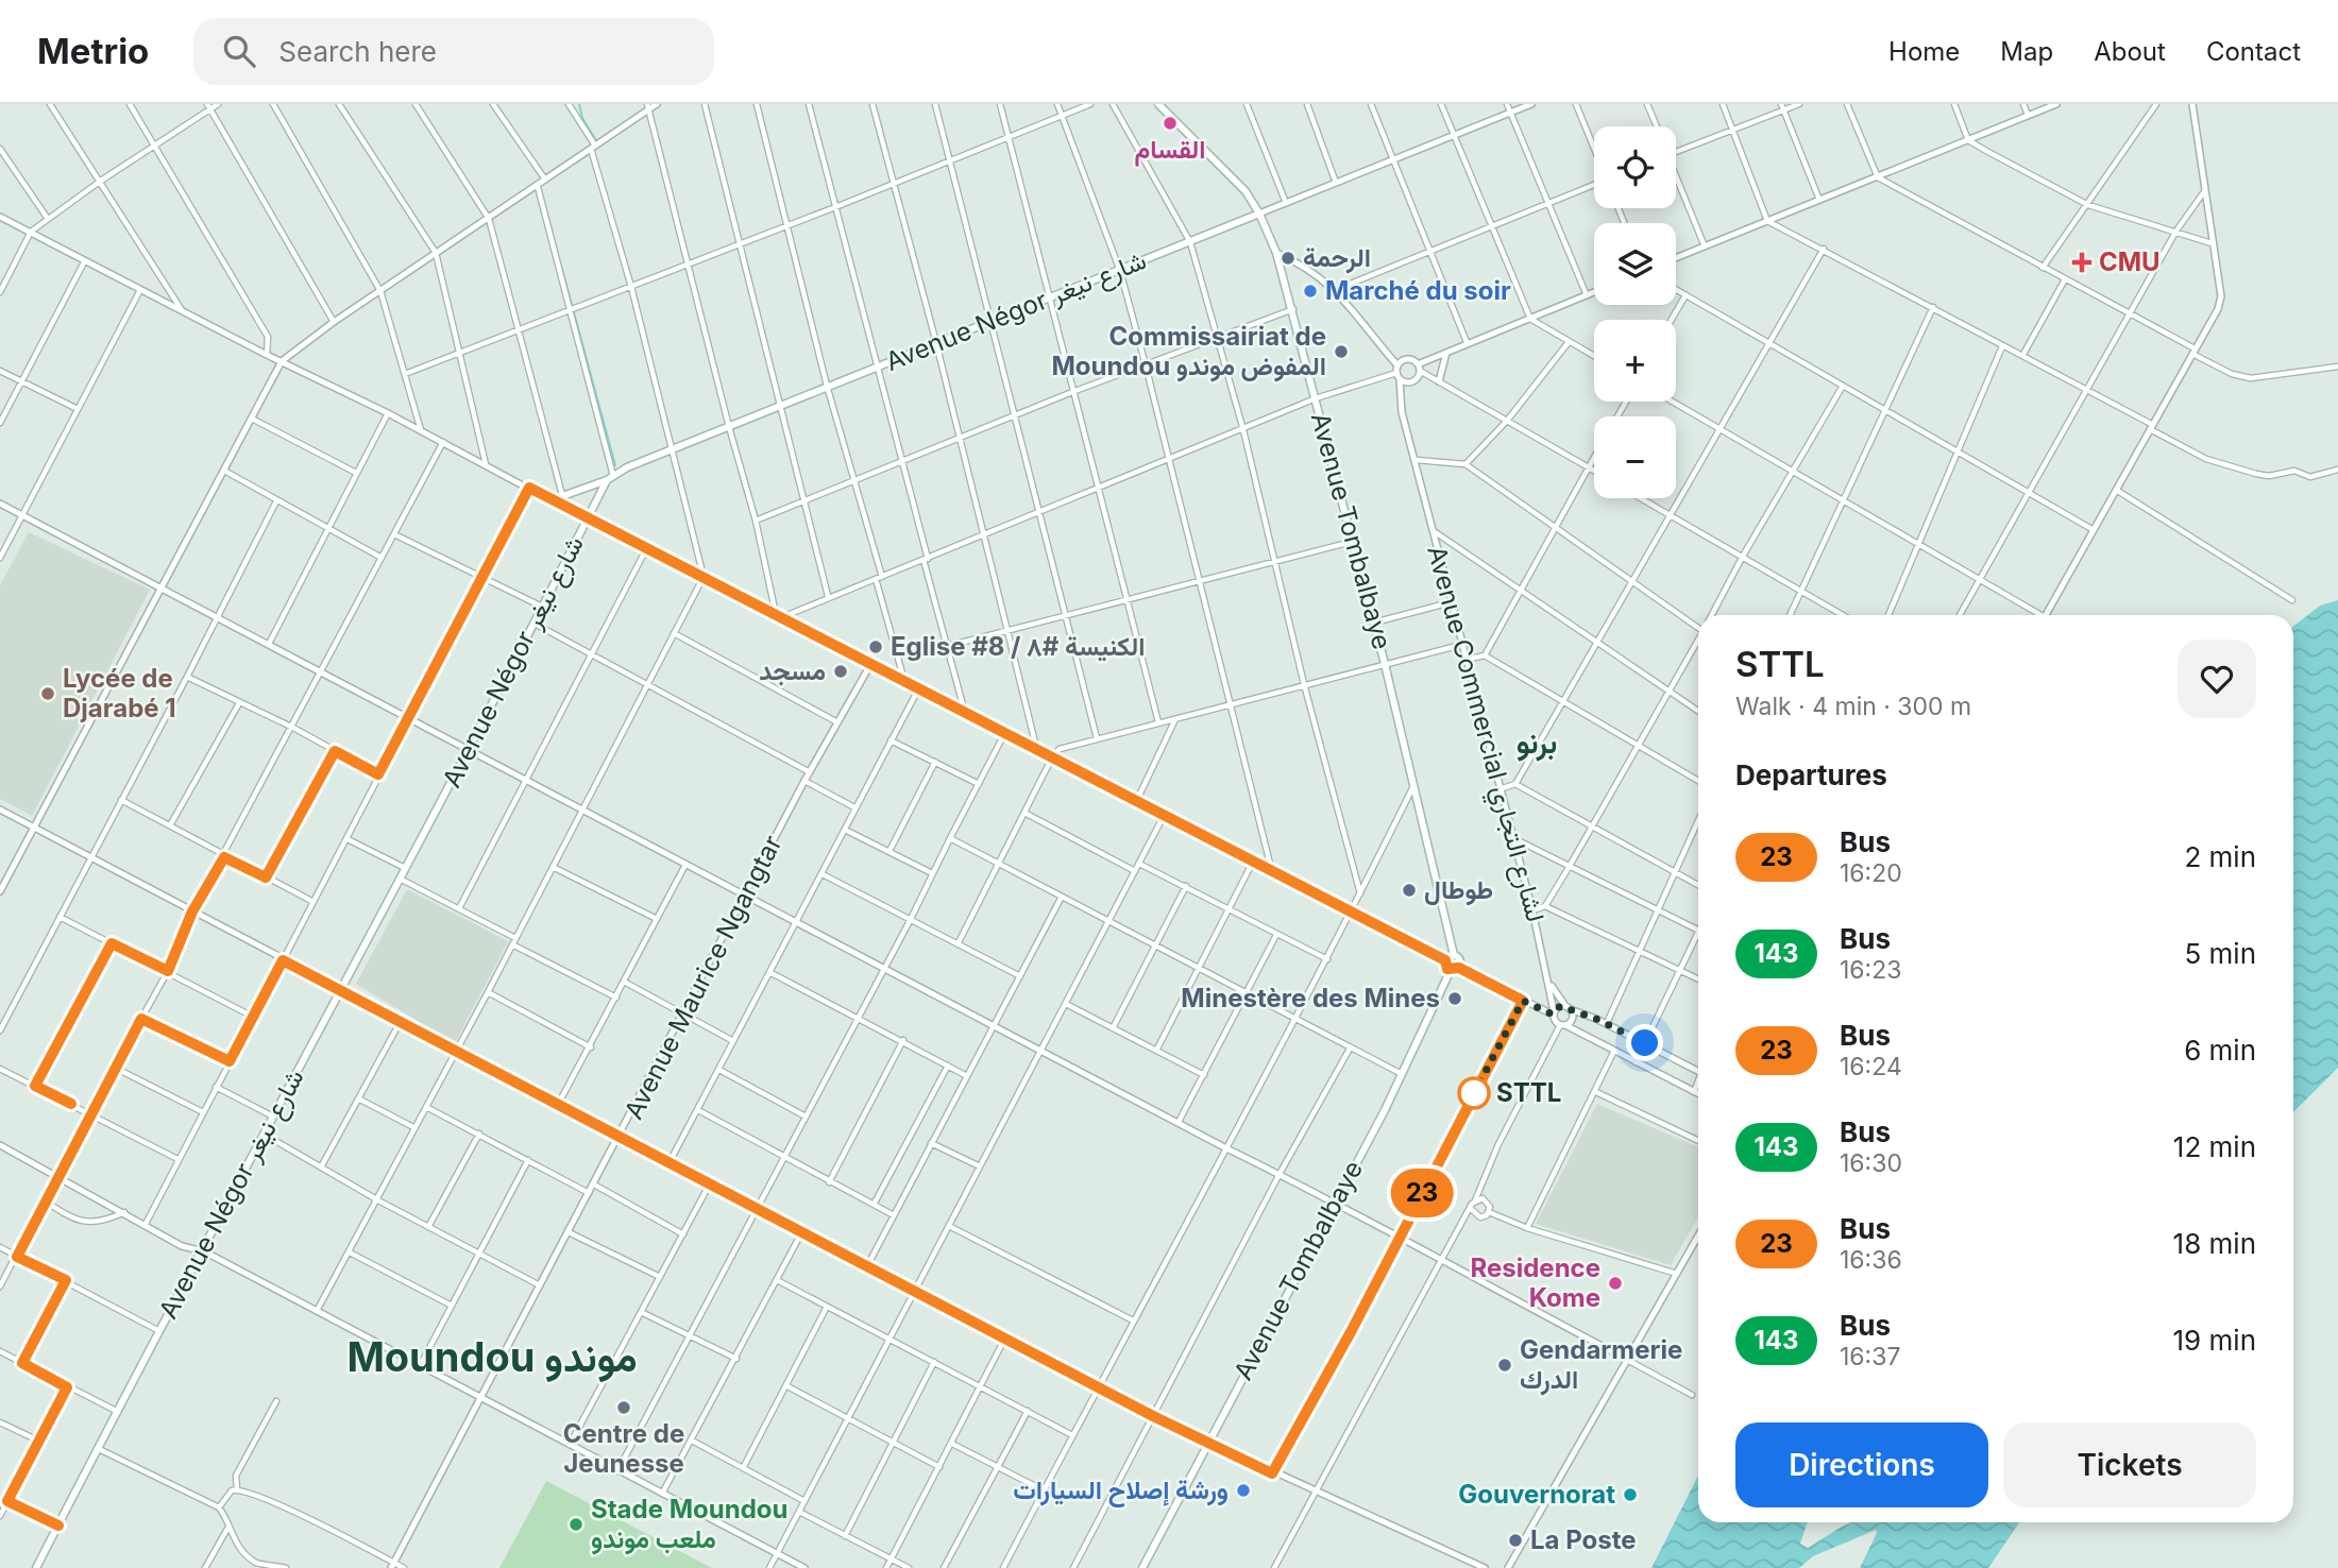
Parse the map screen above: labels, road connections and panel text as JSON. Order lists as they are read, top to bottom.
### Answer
{
  "streets": {
    "main road": ["Avenue Négor شارع نيغر", "Avenue Tombalbaye"],
    "street": ["Avenue Commercial لشارع التجاري", "Avenue Maurice Ngangtar"]
  },
  "crossings": [
    ["Avenue Négor شارع نيغر", "Avenue Tombalbaye"]
  ],
  "districts": ["برنو", "Moundou موندو"],
  "places": {
    "other": [
      "القسام",
      "الرحمة",
      "Marché du soir",
      "Commissairiat de Moundou المفوض موندو",
      "Eglise #8 / الكنيسة #٨",
      "مسجد",
      "Lycée de Djarabé 1",
      "طوطال",
      "Minestère des Mines",
      "STTL",
      "Residence Kome",
      "Gendarmerie الدرك",
      "Centre de Jeunesse",
      "ورشة إصلاح السيارات",
      "Gouvernorat",
      "Stade Moundou ملعب موندو",
      "La Poste"
    ],
    "health": ["CMU"]
  },
  "lines": ["bus line 23"],
  "page": {
    "header": "Metrio",
    "search": "Search here",
    "nav": [
      "Home",
      "Map",
      "About",
      "Contact"
    ],
    "on_map": "23",
    "map_buttons": ["+", "−"],
    "heading": [
      ["STTL", "Walk · 4 min · 300 m"],
      "Departures"
    ],
    "list": [
      {
        "mark": "23",
        "name": "Bus",
        "note": "16:20",
        "value": "2 min"
      },
      {
        "mark": "143",
        "name": "Bus",
        "note": "16:23",
        "value": "5 min"
      },
      {
        "mark": "23",
        "name": "Bus",
        "note": "16:24",
        "value": "6 min"
      },
      {
        "mark": "143",
        "name": "Bus",
        "note": "16:30",
        "value": "12 min"
      },
      {
        "mark": "23",
        "name": "Bus",
        "note": "16:36",
        "value": "18 min"
      },
      {
        "mark": "143",
        "name": "Bus",
        "note": "16:37",
        "value": "19 min"
      }
    ],
    "buttons": ["Directions", "Tickets"]
  }
}
